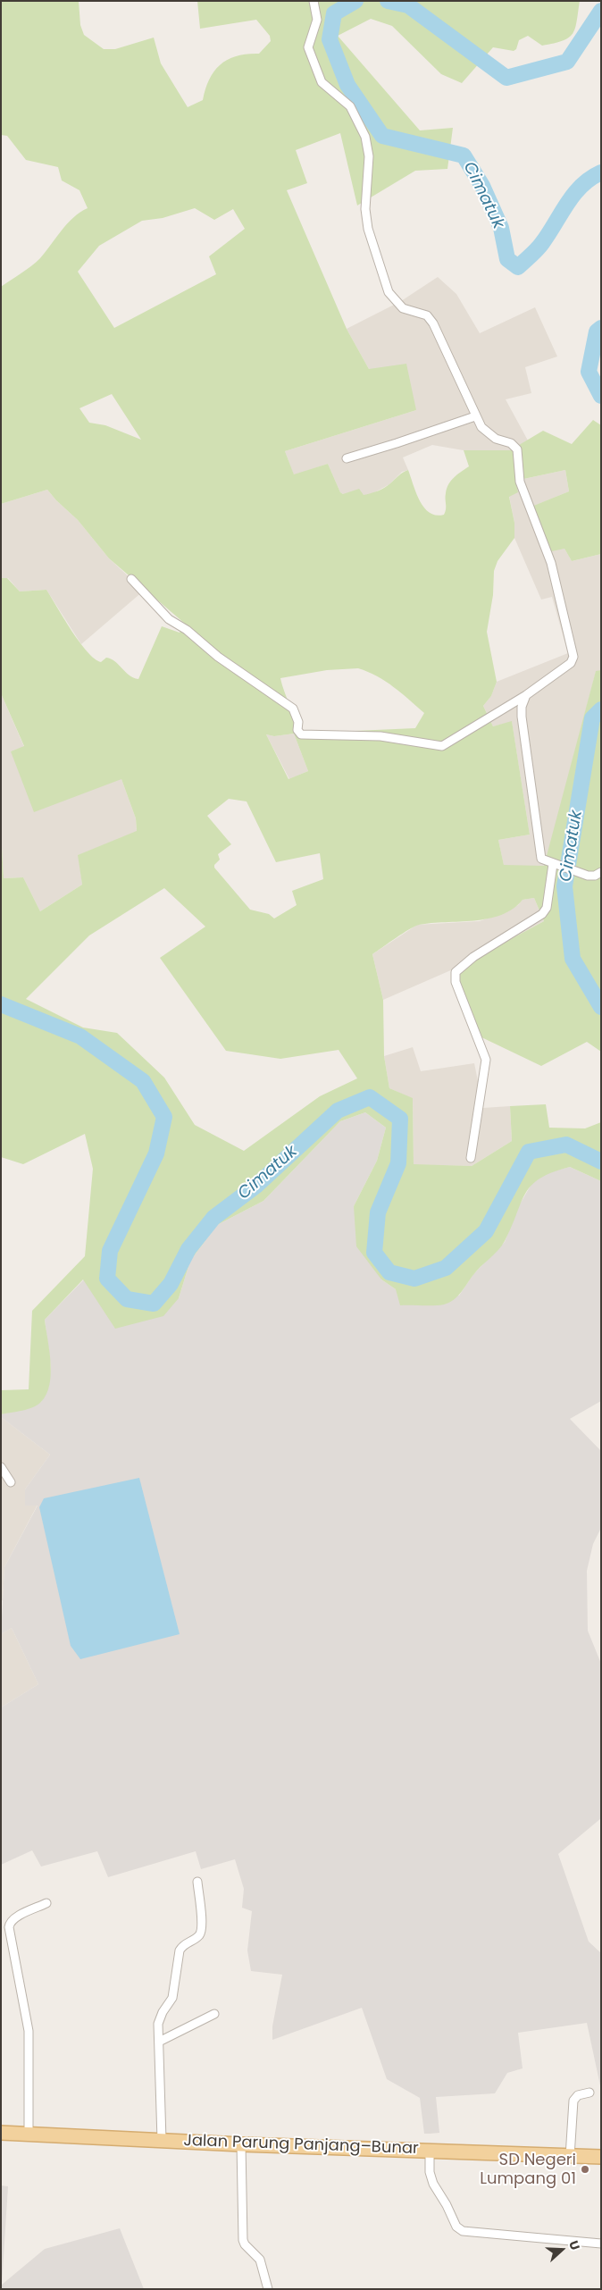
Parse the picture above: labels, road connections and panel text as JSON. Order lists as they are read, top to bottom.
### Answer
{
  "streets": {
    "main road": ["Jalan Parung Panjang–Bunar"]
  },
  "water": ["Cimatuk"],
  "places": ["SD Negeri Lumpang 01"],
  "north": "right"
}
